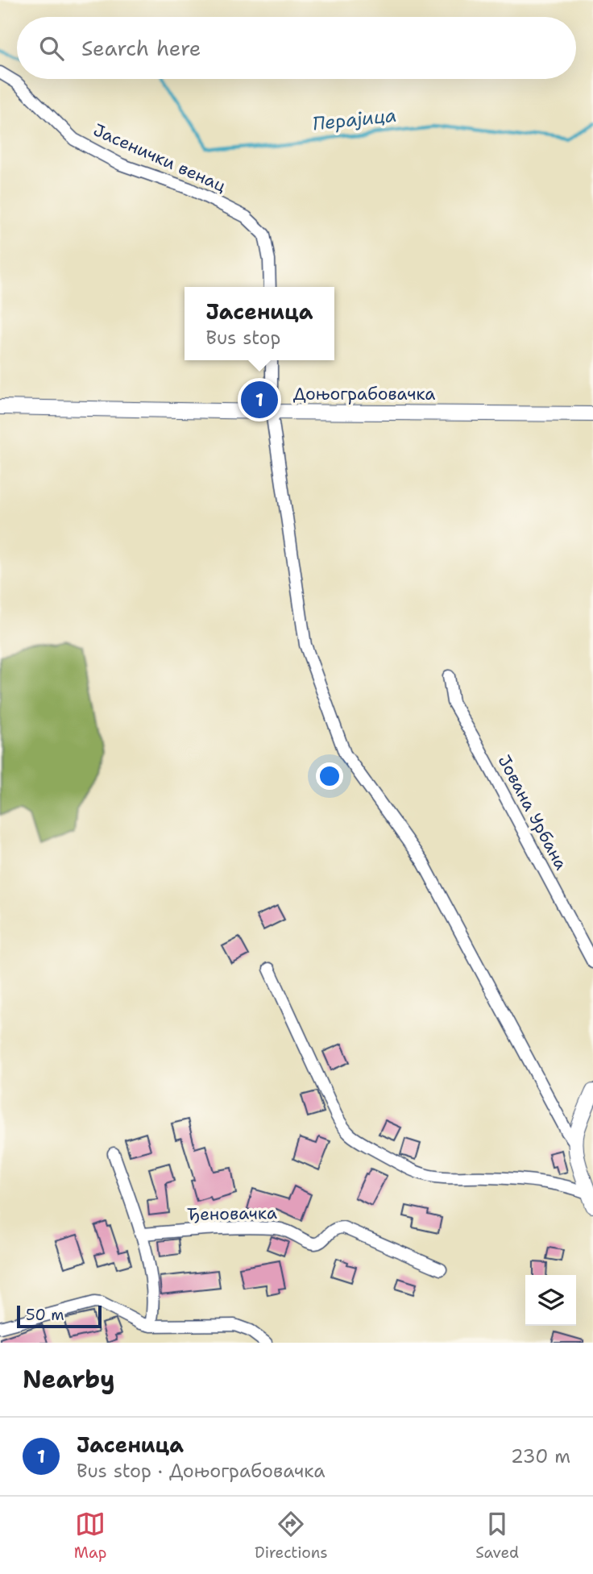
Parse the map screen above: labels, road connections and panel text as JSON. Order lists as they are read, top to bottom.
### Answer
{
  "streets": {
    "street": [
      "Јасенички венац",
      "Доњограбовачка",
      "Јована Урбана",
      "Ђеновачка"
    ]
  },
  "water": ["Перајица"],
  "scale_bar": "50 m",
  "page": {
    "search": "Search here",
    "popup": ["Јасеница", "Bus stop"],
    "pins": "1",
    "scale": "50 m",
    "heading": "Nearby",
    "list": [
      {
        "mark": "1",
        "name": "Јасеница",
        "note": "Bus stop · Доњограбовачка",
        "value": "230 m"
      }
    ],
    "nav": ["Map", "Directions", "Saved"]
  }
}
